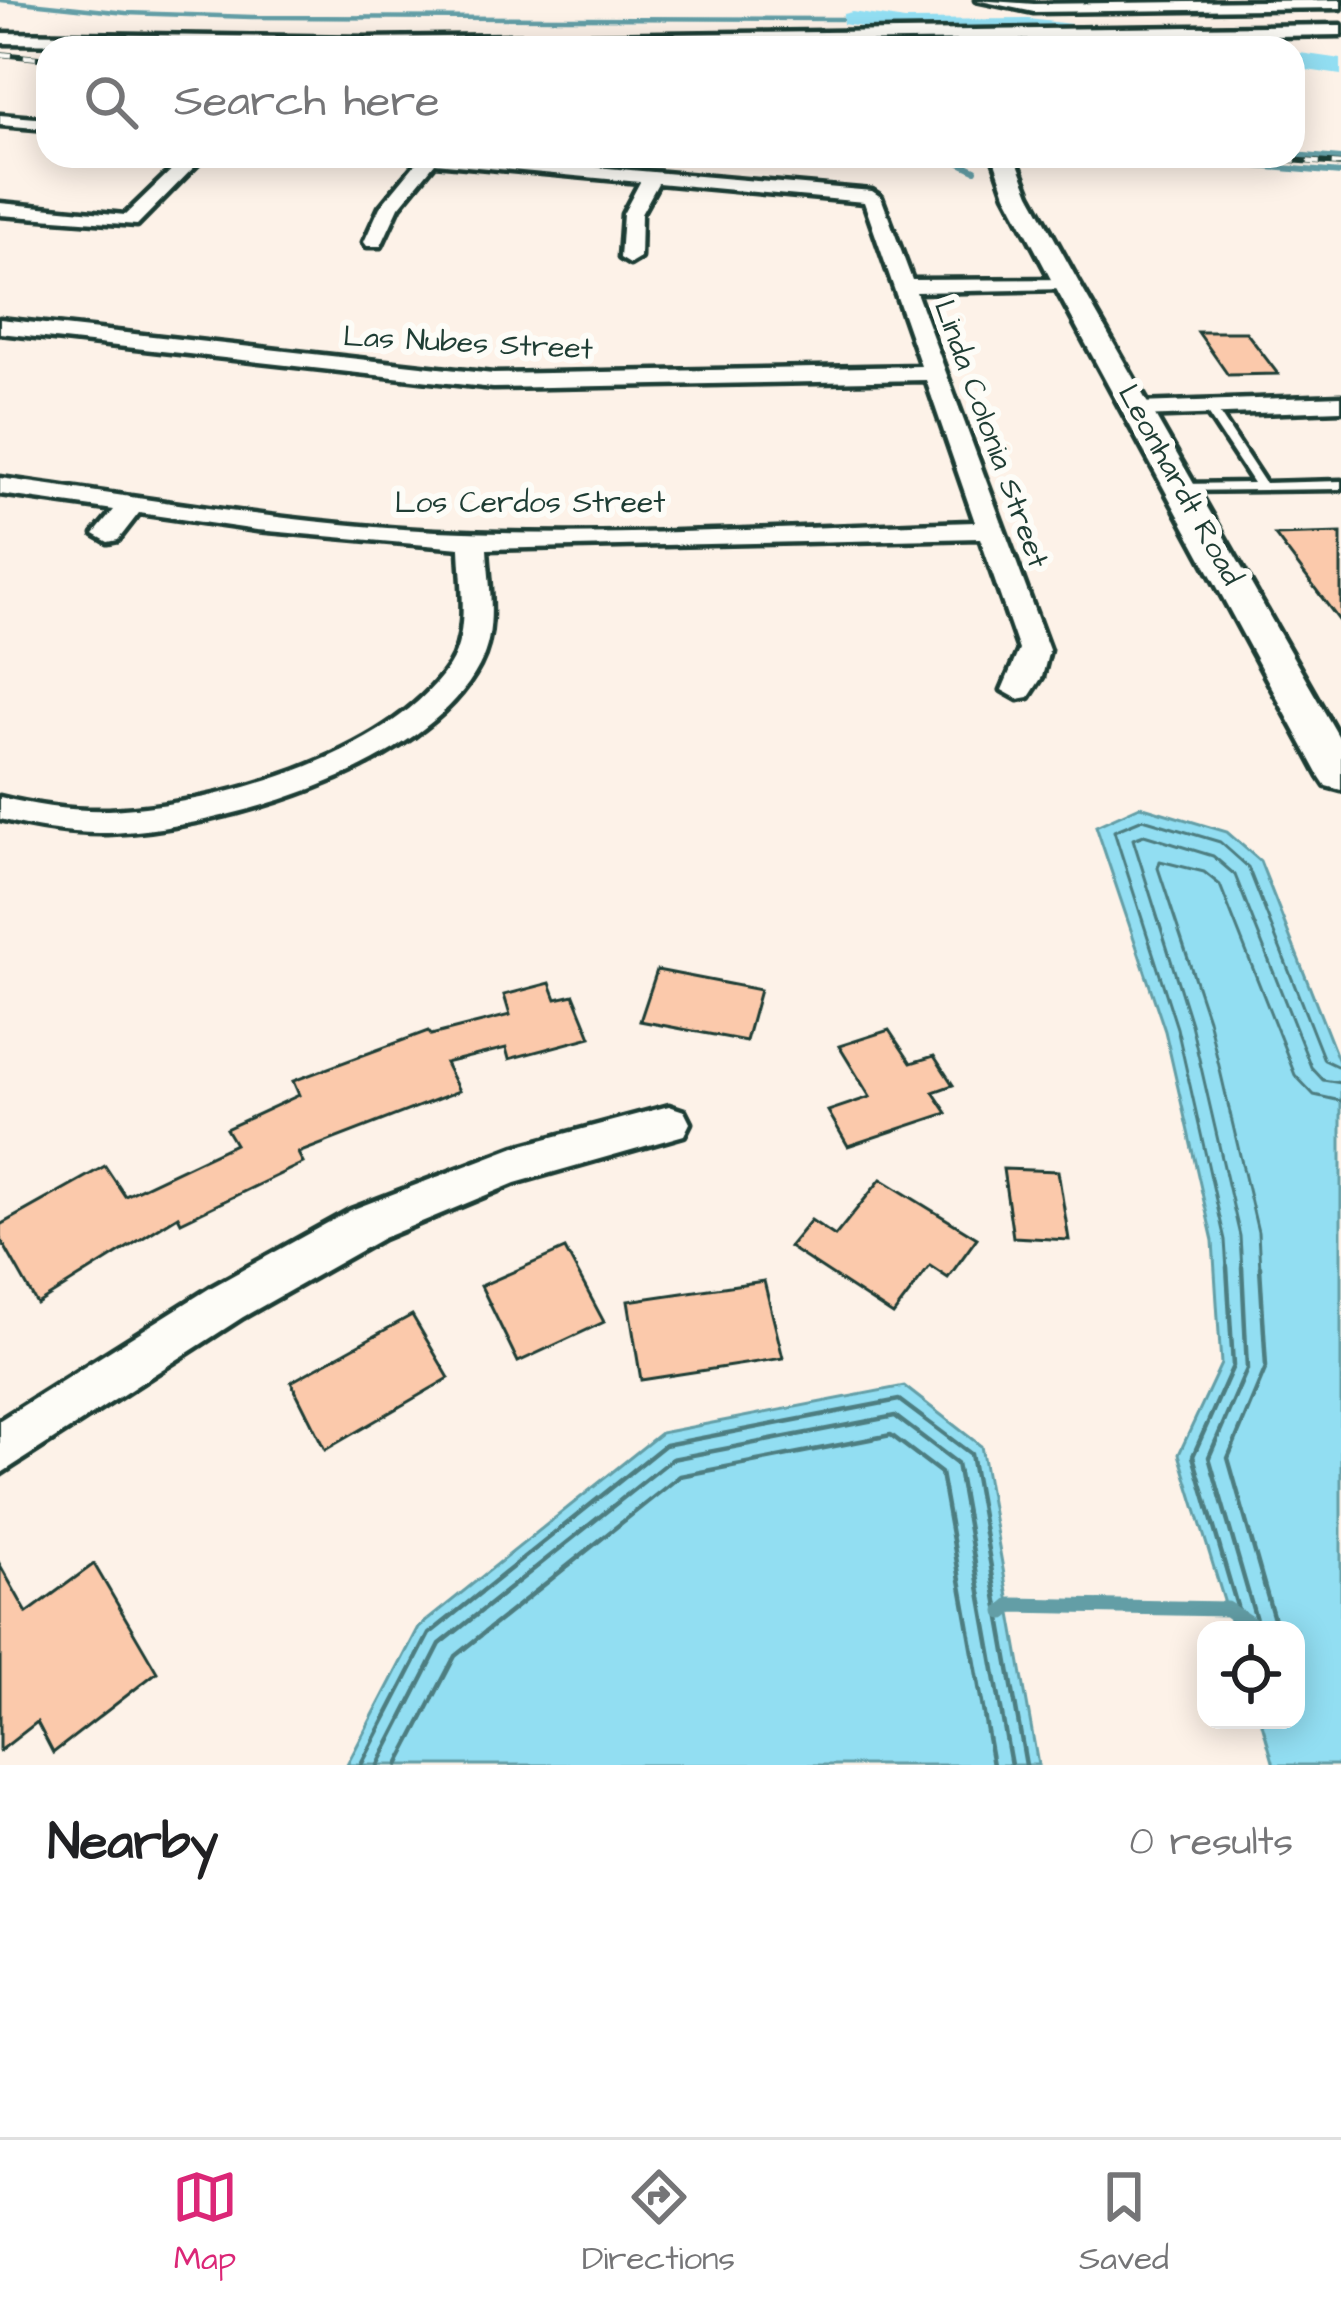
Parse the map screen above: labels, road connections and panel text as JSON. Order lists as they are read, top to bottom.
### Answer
{
  "streets": {
    "street": [
      "Las Nubes Street",
      "Linda Colonia Street",
      "Leonhardt Road",
      "Los Cerdos Street"
    ]
  },
  "crossings": [
    ["Las Nubes Street", "Linda Colonia Street"],
    ["Linda Colonia Street", "Los Cerdos Street"]
  ],
  "page": {
    "search": "Search here",
    "heading": ["Nearby", "0 results"],
    "nav": ["Map", "Directions", "Saved"]
  }
}
